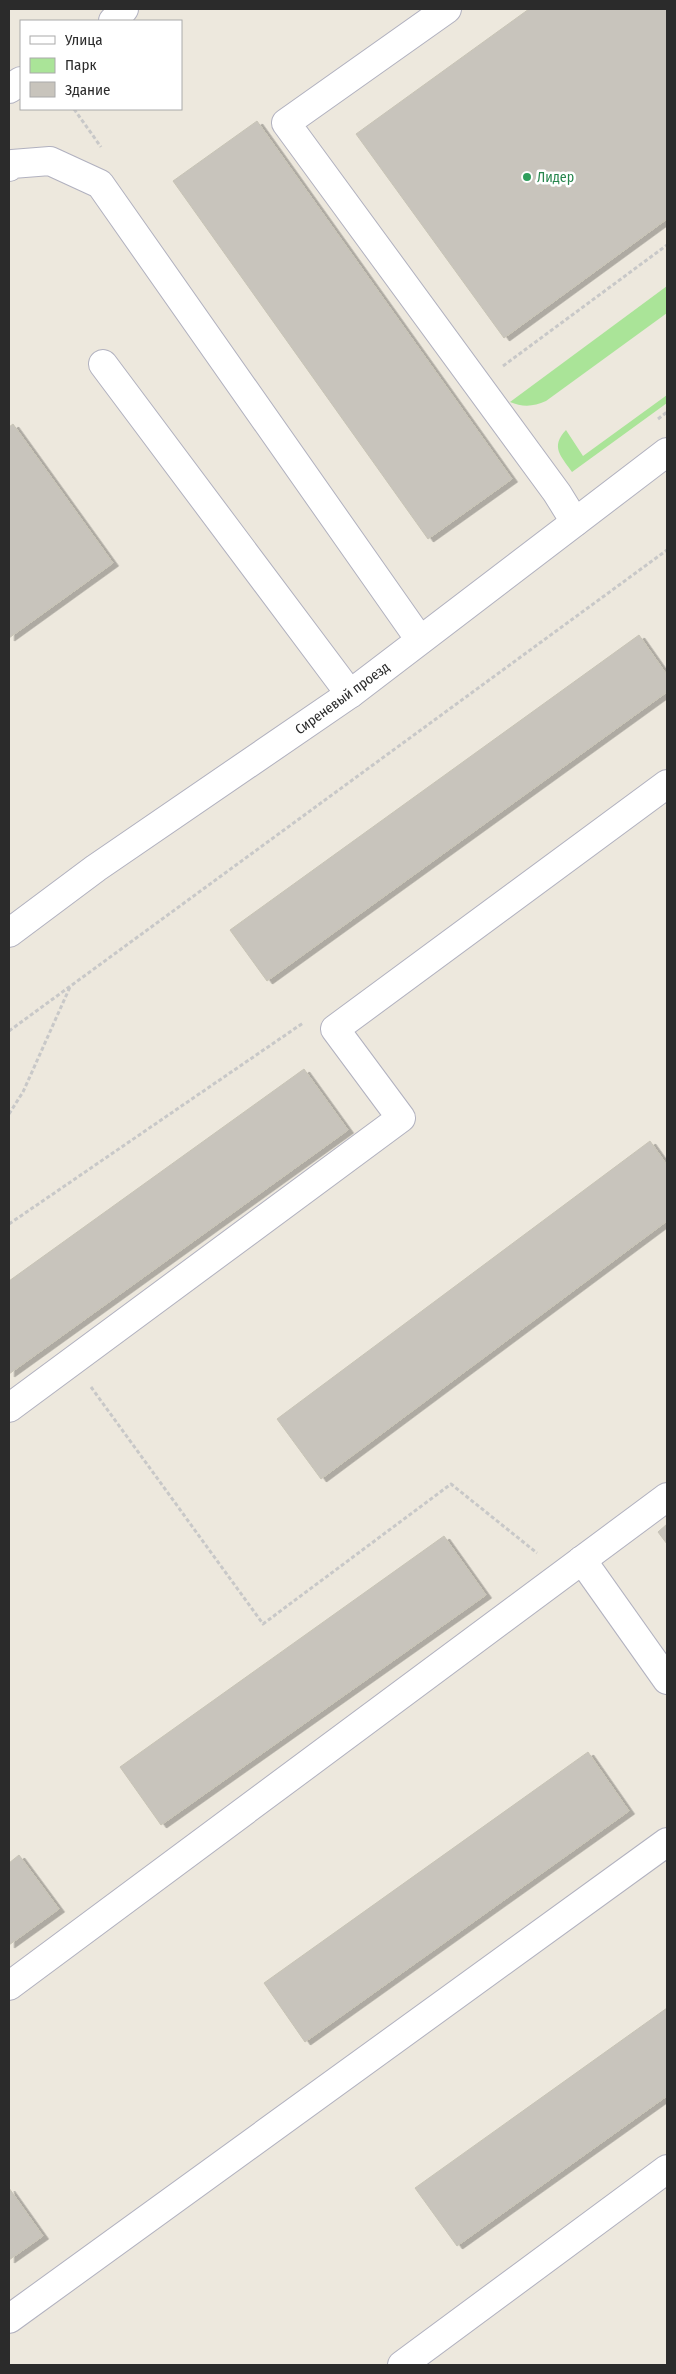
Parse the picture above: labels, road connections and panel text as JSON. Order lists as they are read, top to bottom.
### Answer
{
  "streets": {
    "street": ["Сиреневый проезд"]
  },
  "places": ["Лидер"],
  "legend": ["Улица", "Парк", "Здание"]
}
